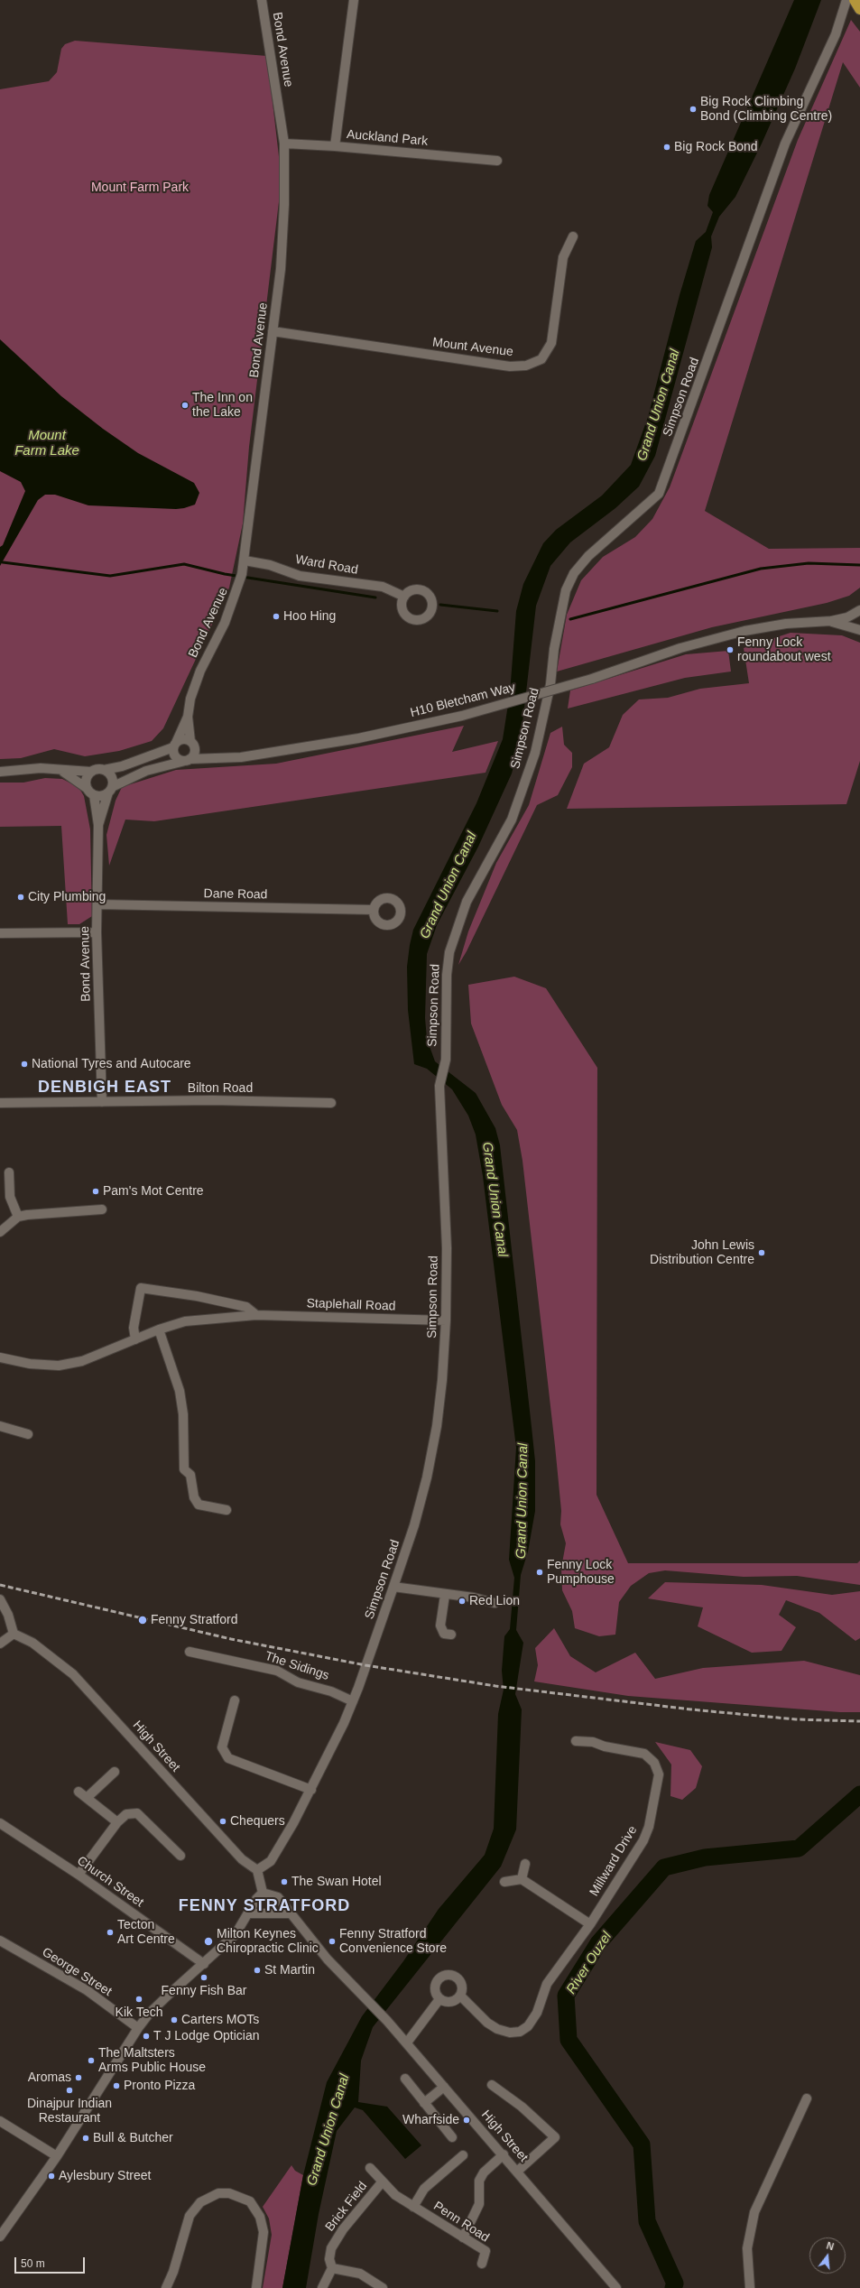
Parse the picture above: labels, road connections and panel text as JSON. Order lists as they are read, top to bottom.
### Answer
{
  "streets": {
    "street": [
      "Bond Avenue",
      "Auckland Park",
      "Mount Avenue",
      "Simpson Road",
      "Ward Road",
      "H10 Bletcham Way",
      "Dane Road",
      "Bilton Road",
      "Staplehall Road",
      "The Sidings",
      "High Street",
      "Millward Drive",
      "Church Street",
      "George Street",
      "Brick Field",
      "Penn Road"
    ]
  },
  "crossings": [
    ["Bond Avenue", "Mount Avenue"],
    ["Bond Avenue", "Ward Road"],
    ["Bond Avenue", "H10 Bletcham Way"],
    ["Bond Avenue", "Dane Road"],
    ["Bond Avenue", "Bilton Road"],
    ["Simpson Road", "Staplehall Road"],
    ["Simpson Road", "The Sidings"],
    ["Simpson Road", "High Street"],
    ["Brick Field", "Penn Road"]
  ],
  "districts": ["DENBIGH EAST", "FENNY STRATFORD"],
  "water": ["Grand Union Canal", "Mount Farm Lake", "River Ouzel"],
  "parks": ["Mount Farm Park"],
  "places": [
    "Big Rock Climbing Bond (Climbing Centre)",
    "Big Rock Bond",
    "The Inn on the Lake",
    "Hoo Hing",
    "Fenny Lock roundabout west",
    "City Plumbing",
    "National Tyres and Autocare",
    "Pam's Mot Centre",
    "John Lewis Distribution Centre",
    "Fenny Lock Pumphouse",
    "Red Lion",
    "Fenny Stratford",
    "Chequers",
    "The Swan Hotel",
    "Tecton Art Centre",
    "Milton Keynes Chiropractic Clinic",
    "Fenny Stratford Convenience Store",
    "St Martin",
    "Fenny Fish Bar",
    "Kik Tech",
    "Carters MOTs",
    "T J Lodge Optician",
    "The Maltsters Arms Public House",
    "Aromas",
    "Pronto Pizza",
    "Dinajpur Indian Restaurant",
    "Wharfside",
    "Bull & Butcher",
    "Aylesbury Street"
  ],
  "scale_bar": "50 m",
  "north": "top"
}
